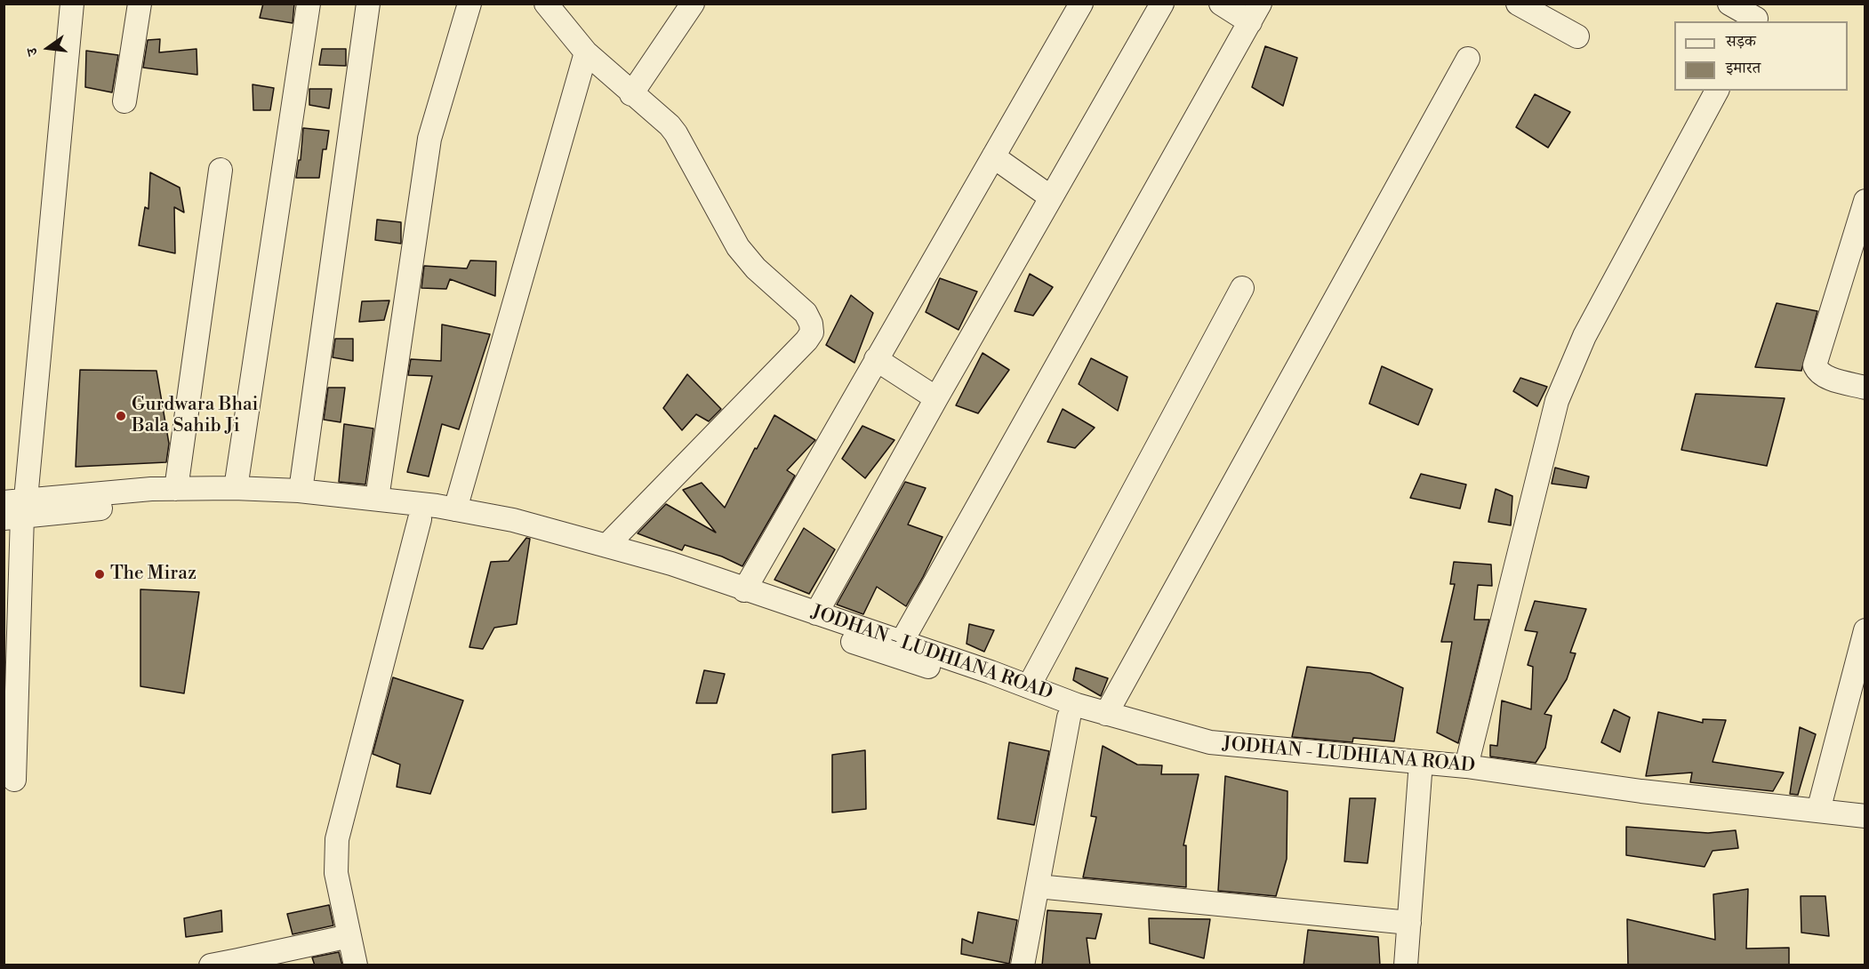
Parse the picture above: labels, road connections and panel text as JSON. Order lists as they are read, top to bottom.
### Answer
{
  "streets": {
    "street": ["JODHAN - LUDHIANA ROAD"]
  },
  "places": ["Gurdwara Bhai Bala Sahib Ji", "The Miraz"],
  "legend": ["सड़क", "इमारत"],
  "north": "left"
}
